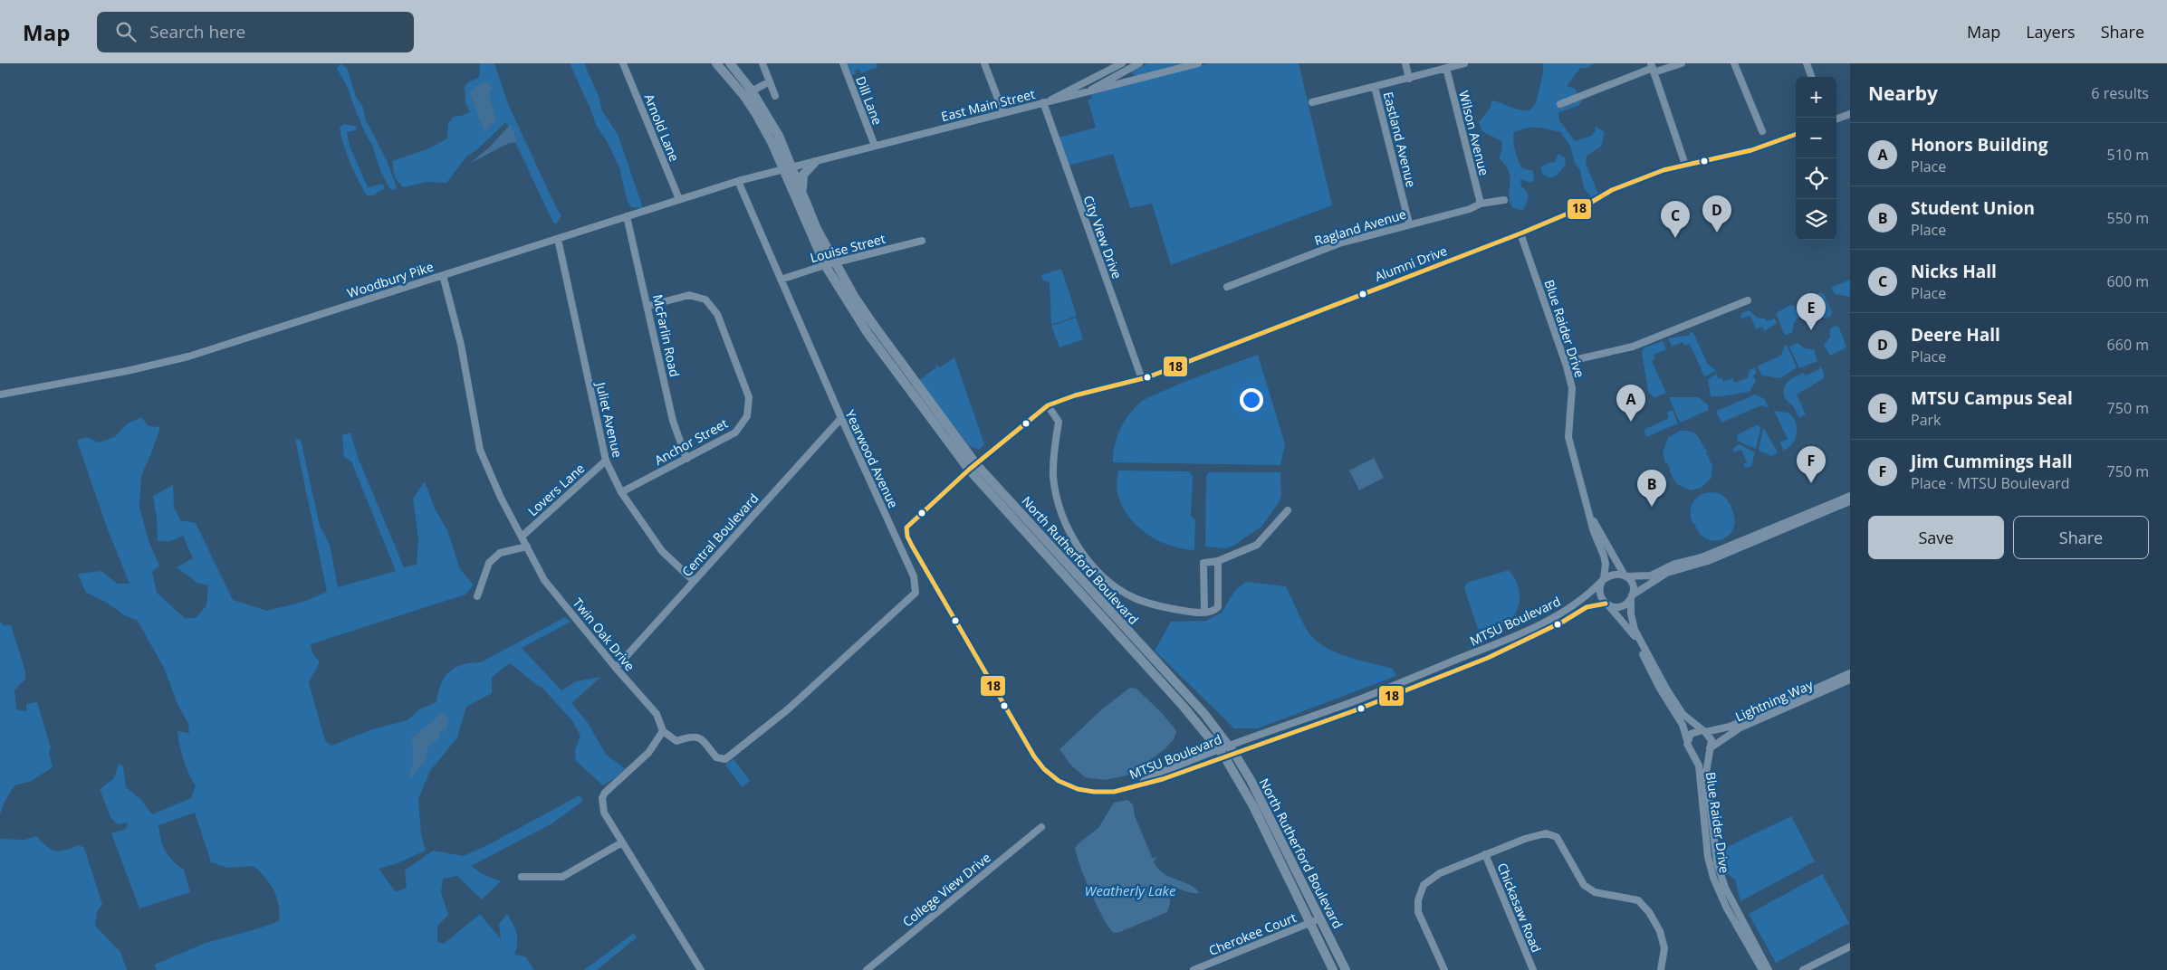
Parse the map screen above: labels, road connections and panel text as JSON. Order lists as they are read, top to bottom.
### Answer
{
  "streets": {
    "main road": ["North Rutherford Boulevard"],
    "street": [
      "Dill Lane",
      "East Main Street",
      "Arnold Lane",
      "Wilson Avenue",
      "Eastland Avenue",
      "Ragland Avenue",
      "City View Drive",
      "Louise Street",
      "Alumni Drive",
      "Woodbury Pike",
      "Blue Raider Drive",
      "McFarlin Road",
      "Juliet Avenue",
      "Anchor Street",
      "Yearwood Avenue",
      "Lovers Lane",
      "Central Boulevard",
      "MTSU Boulevard",
      "Twin Oak Drive",
      "Lightning Way",
      "College View Drive",
      "Chickasaw Road",
      "Cherokee Court"
    ]
  },
  "crossings": [
    ["Dill Lane", "East Main Street"],
    ["East Main Street", "City View Drive"],
    ["East Main Street", "Woodbury Pike"],
    ["East Main Street", "North Rutherford Boulevard"],
    ["Arnold Lane", "Woodbury Pike"],
    ["Wilson Avenue", "Ragland Avenue"],
    ["Eastland Avenue", "Ragland Avenue"],
    ["City View Drive", "Alumni Drive"],
    ["Louise Street", "Yearwood Avenue"],
    ["Louise Street", "North Rutherford Boulevard"],
    ["Alumni Drive", "Blue Raider Drive"],
    ["Alumni Drive", "North Rutherford Boulevard"],
    ["Alumni Drive", "MTSU Boulevard"],
    ["Woodbury Pike", "McFarlin Road"],
    ["Woodbury Pike", "Juliet Avenue"],
    ["Woodbury Pike", "Yearwood Avenue"],
    ["Woodbury Pike", "North Rutherford Boulevard"],
    ["Woodbury Pike", "Twin Oak Drive"],
    ["Blue Raider Drive", "MTSU Boulevard"],
    ["Blue Raider Drive", "Lightning Way"],
    ["McFarlin Road", "Anchor Street"],
    ["Juliet Avenue", "Anchor Street"],
    ["Juliet Avenue", "Lovers Lane"],
    ["Juliet Avenue", "Central Boulevard"],
    ["Yearwood Avenue", "Central Boulevard"],
    ["Yearwood Avenue", "Twin Oak Drive"],
    ["Lovers Lane", "Twin Oak Drive"],
    ["Central Boulevard", "Twin Oak Drive"],
    ["North Rutherford Boulevard", "MTSU Boulevard"],
    ["North Rutherford Boulevard", "Cherokee Court"]
  ],
  "water": ["Weatherly Lake"],
  "lines": ["transit line 18"],
  "page": {
    "header": "Map",
    "search": "Search here",
    "nav": ["Map", "Layers", "Share"],
    "heading": ["Nearby", "6 results"],
    "map_buttons": ["+", "−"],
    "list": [
      {
        "mark": "A",
        "name": "Honors Building",
        "note": "Place",
        "value": "510 m"
      },
      {
        "mark": "B",
        "name": "Student Union",
        "note": "Place",
        "value": "550 m"
      },
      {
        "mark": "C",
        "name": "Nicks Hall",
        "note": "Place",
        "value": "600 m"
      },
      {
        "mark": "D",
        "name": "Deere Hall",
        "note": "Place",
        "value": "660 m"
      },
      {
        "mark": "E",
        "name": "MTSU Campus Seal",
        "note": "Park",
        "value": "750 m"
      },
      {
        "mark": "F",
        "name": "Jim Cummings Hall",
        "note": "Place · MTSU Boulevard",
        "value": "750 m"
      }
    ],
    "pins": [
      "D",
      "C",
      "E",
      "A",
      "F",
      "B"
    ],
    "buttons": ["Save", "Share"]
  }
}
